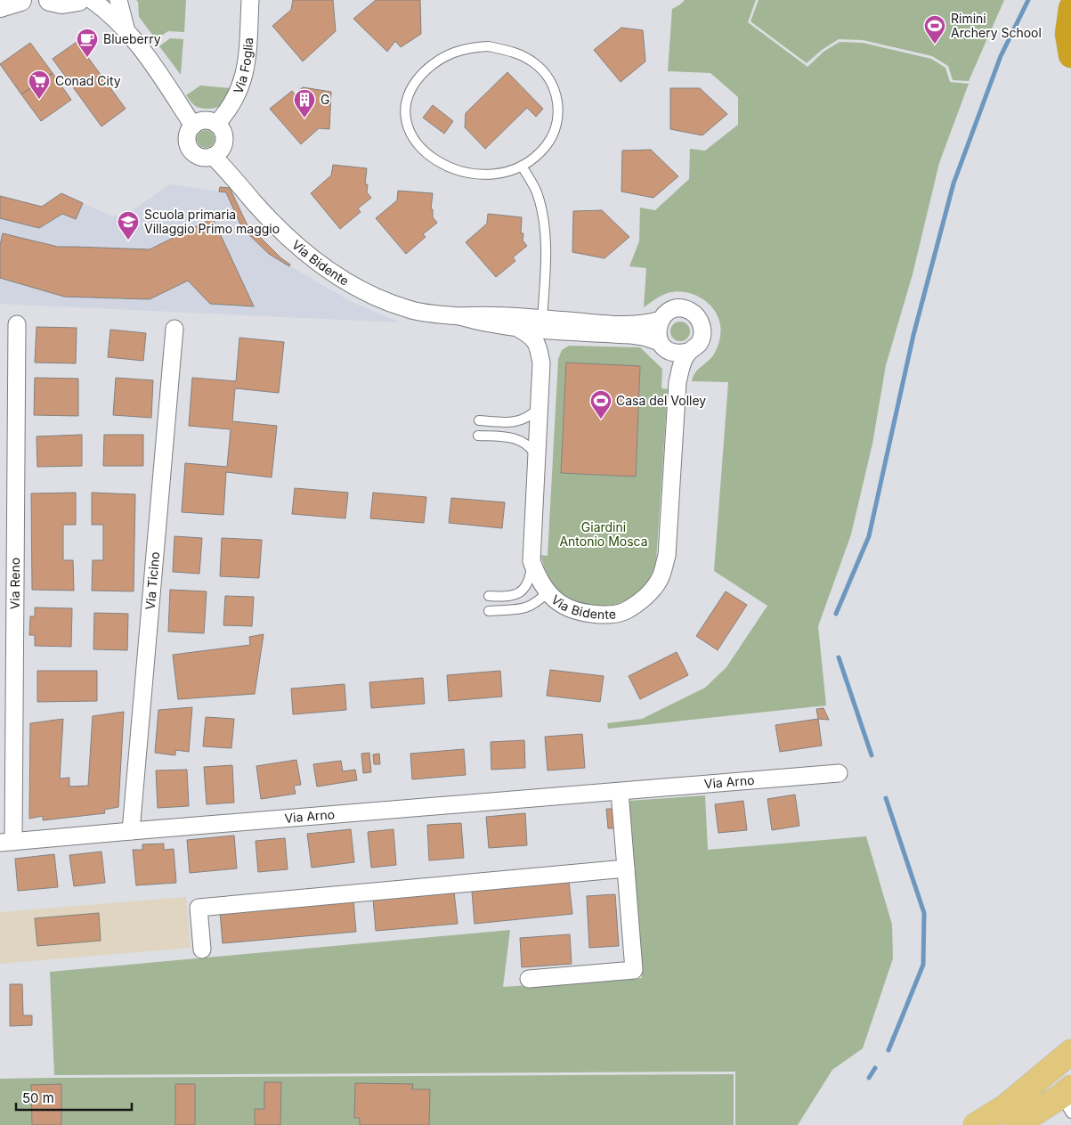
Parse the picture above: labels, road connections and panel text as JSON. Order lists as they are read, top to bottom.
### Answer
{
  "streets": {
    "street": [
      "Via Foglia",
      "Via Bidente",
      "Via Ticino",
      "Via Reno",
      "Via Arno"
    ]
  },
  "crossings": [
    ["Via Foglia", "Via Bidente"],
    ["Via Ticino", "Via Arno"],
    ["Via Reno", "Via Arno"]
  ],
  "parks": ["Giardini Antonio Mosca"],
  "places": {
    "sports": ["Rimini Archery School", "Casa del Volley"],
    "cafe": ["Blueberry"],
    "supermarket": ["Conad City"],
    "building": ["G"],
    "school or university": ["Scuola primaria Villaggio Primo maggio"]
  },
  "scale_bar": "50 m"
}
